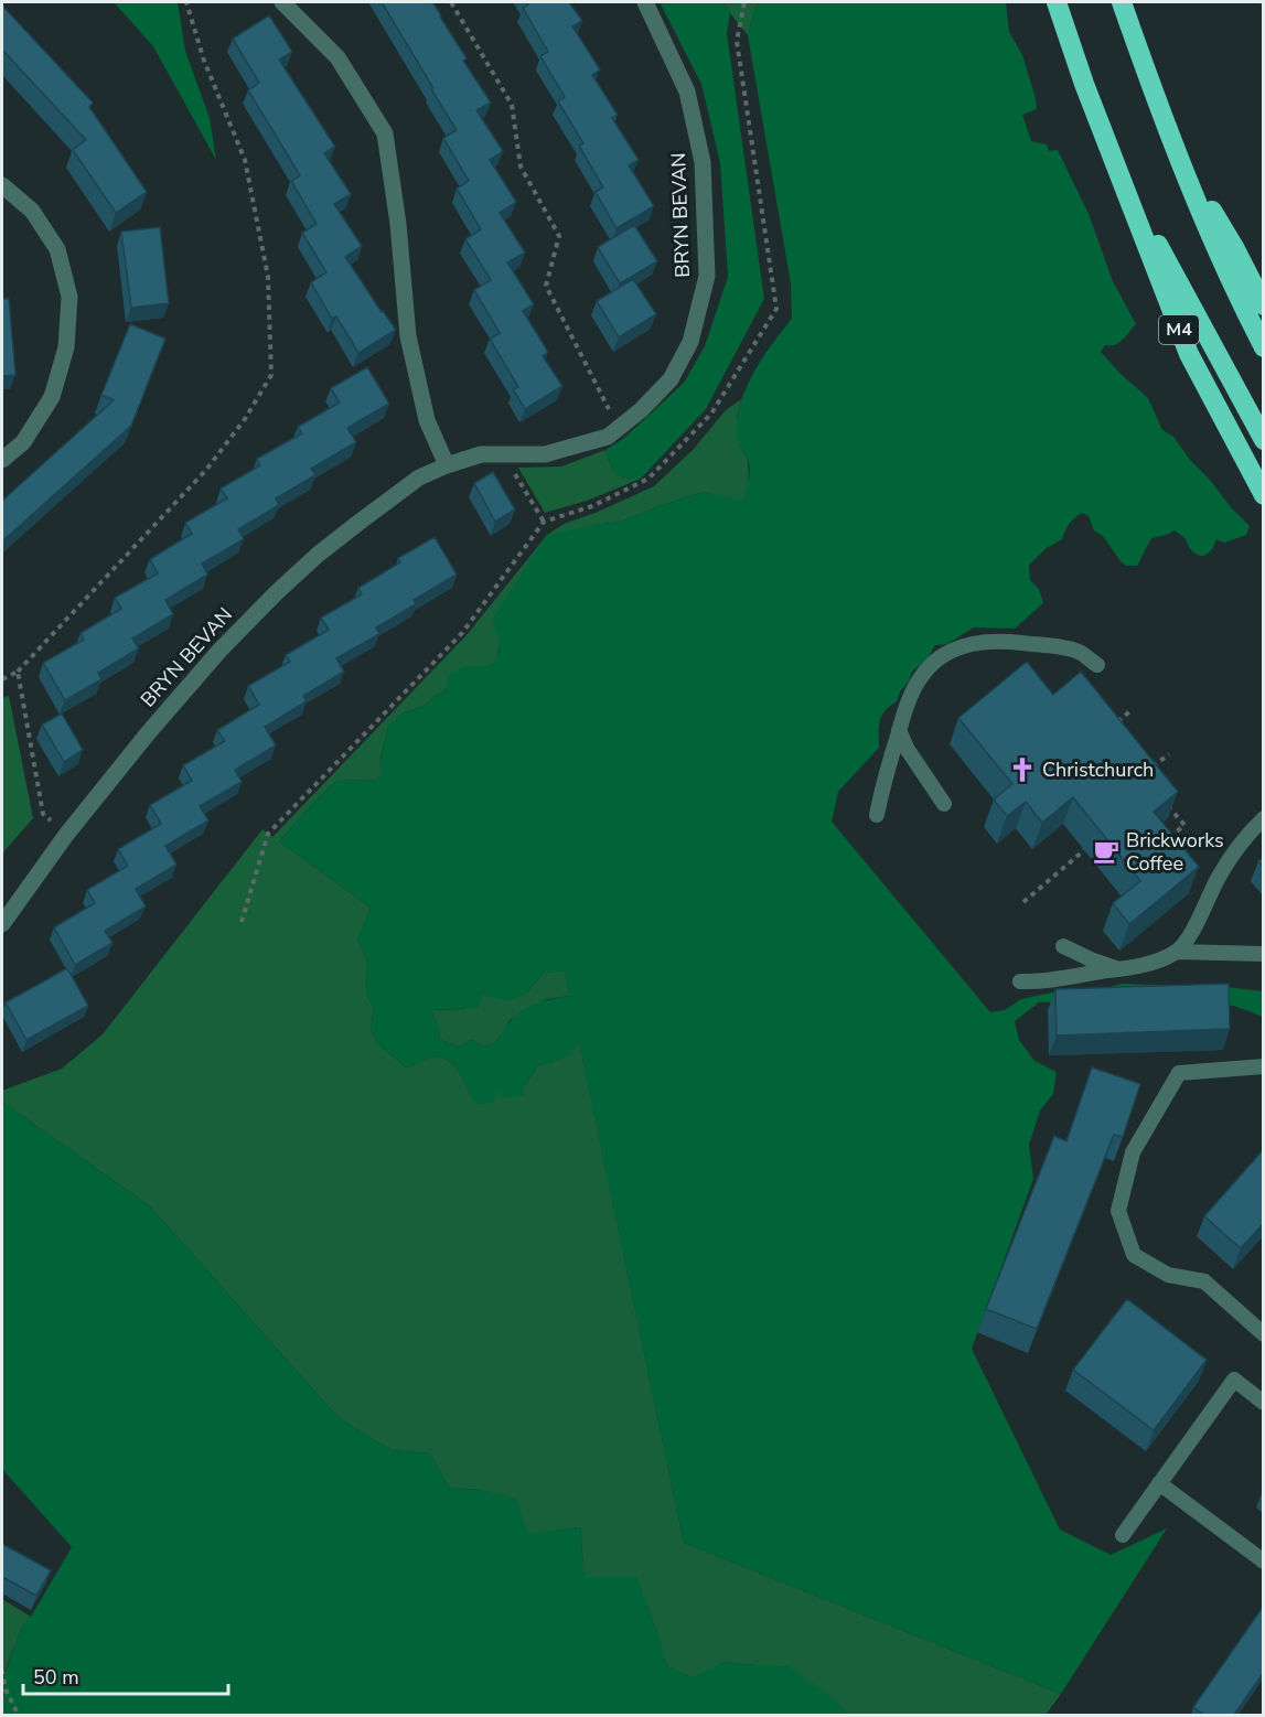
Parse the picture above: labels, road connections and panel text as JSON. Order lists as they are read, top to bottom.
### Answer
{
  "streets": {
    "highway": ["M4"],
    "street": ["BRYN BEVAN"]
  },
  "places": {
    "church": ["Christchurch"],
    "cafe": ["Brickworks Coffee"]
  },
  "scale_bar": "50 m"
}
